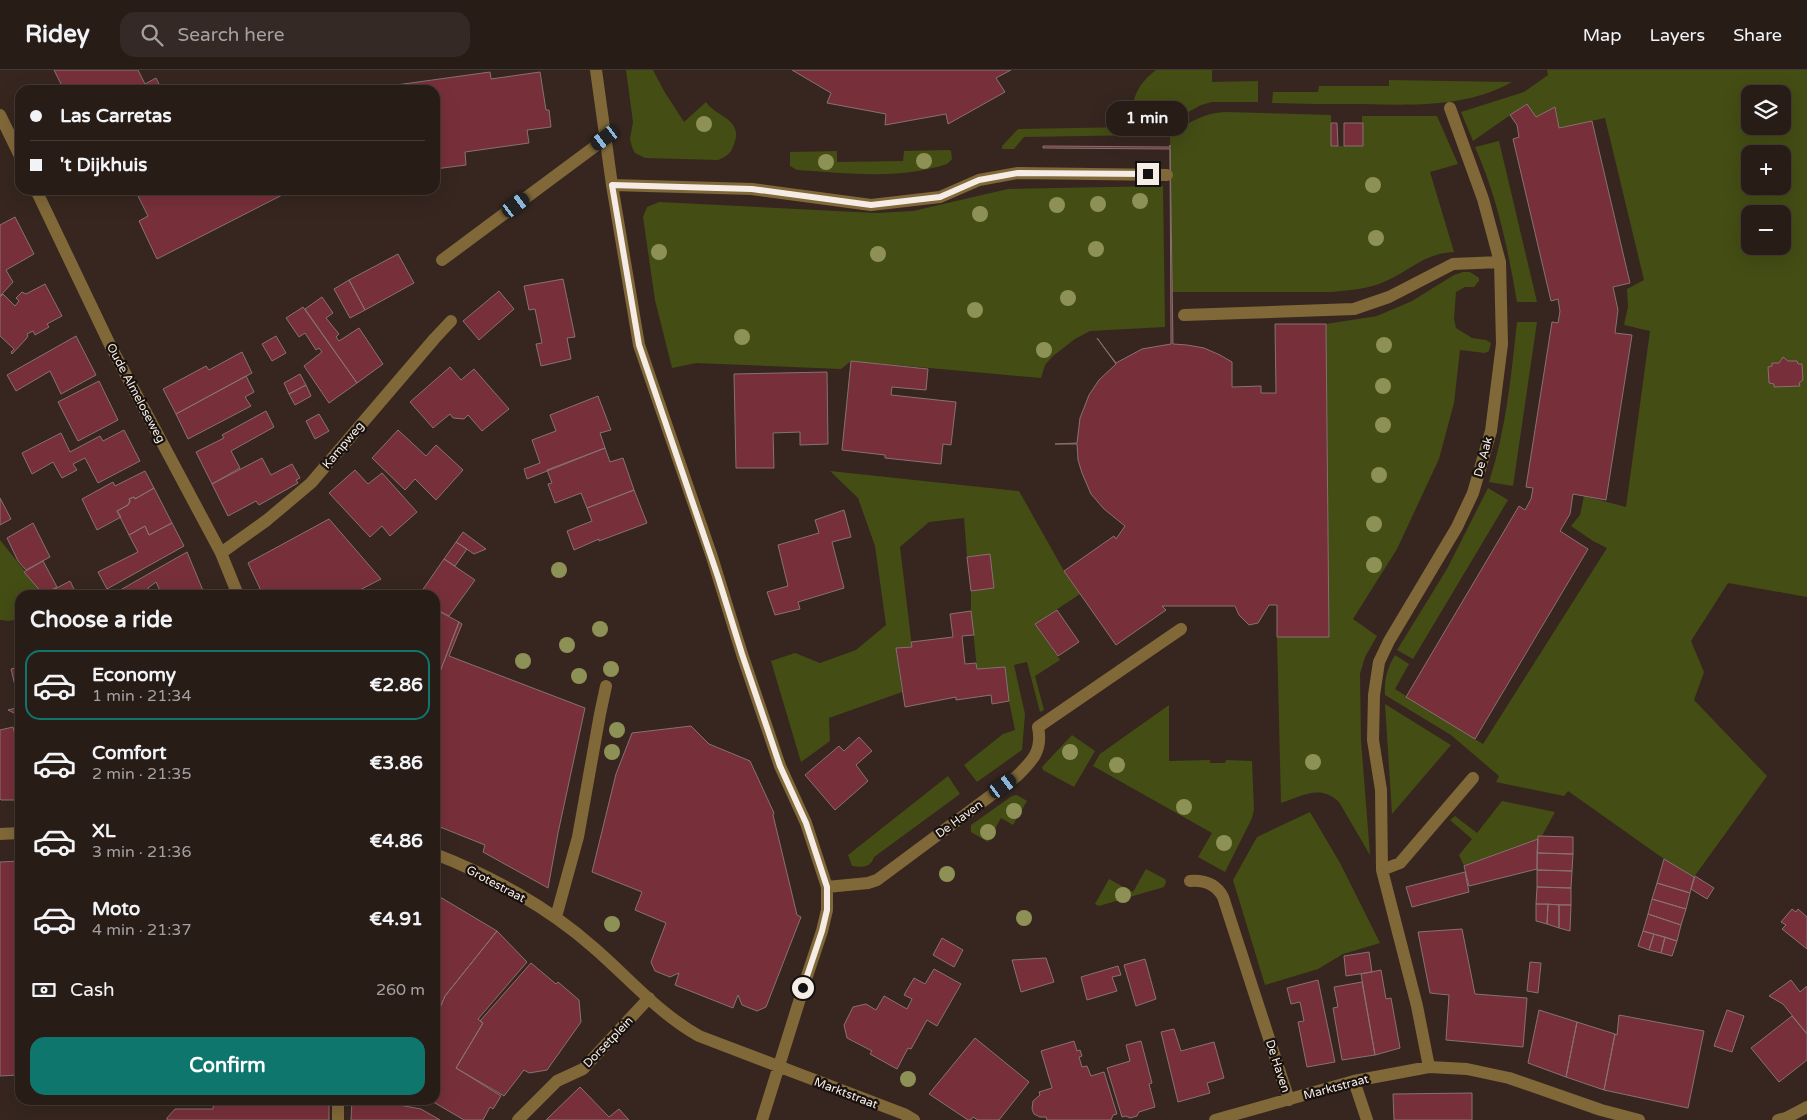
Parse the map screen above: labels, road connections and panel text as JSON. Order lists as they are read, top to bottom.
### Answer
{
  "streets": {
    "street": [
      "Oude Almeloseweg",
      "Kampweg",
      "De Aak",
      "De Haven",
      "Grotestraat",
      "Dorsetplein",
      "Marktstraat"
    ]
  },
  "crossings": [
    ["Oude Almeloseweg", "Kampweg"],
    ["De Haven", "Marktstraat"]
  ],
  "page": {
    "header": "Ridey",
    "search": "Search here",
    "nav": ["Map", "Layers", "Share"],
    "map_buttons": ["+", "−"],
    "banner": ["Las Carretas", "'t Dijkhuis"],
    "bubble": "1 min",
    "heading": "Choose a ride",
    "list": [
      {
        "name": "Economy",
        "note": "1 min · 21:34",
        "value": "€2.86"
      },
      {
        "name": "Comfort",
        "note": "2 min · 21:35",
        "value": "€3.86"
      },
      {
        "name": "XL",
        "note": "3 min · 21:36",
        "value": "€4.86"
      },
      {
        "name": "Moto",
        "note": "4 min · 21:37",
        "value": "€4.91"
      }
    ],
    "pay": ["Cash", "260 m"],
    "buttons": "Confirm"
  }
}
